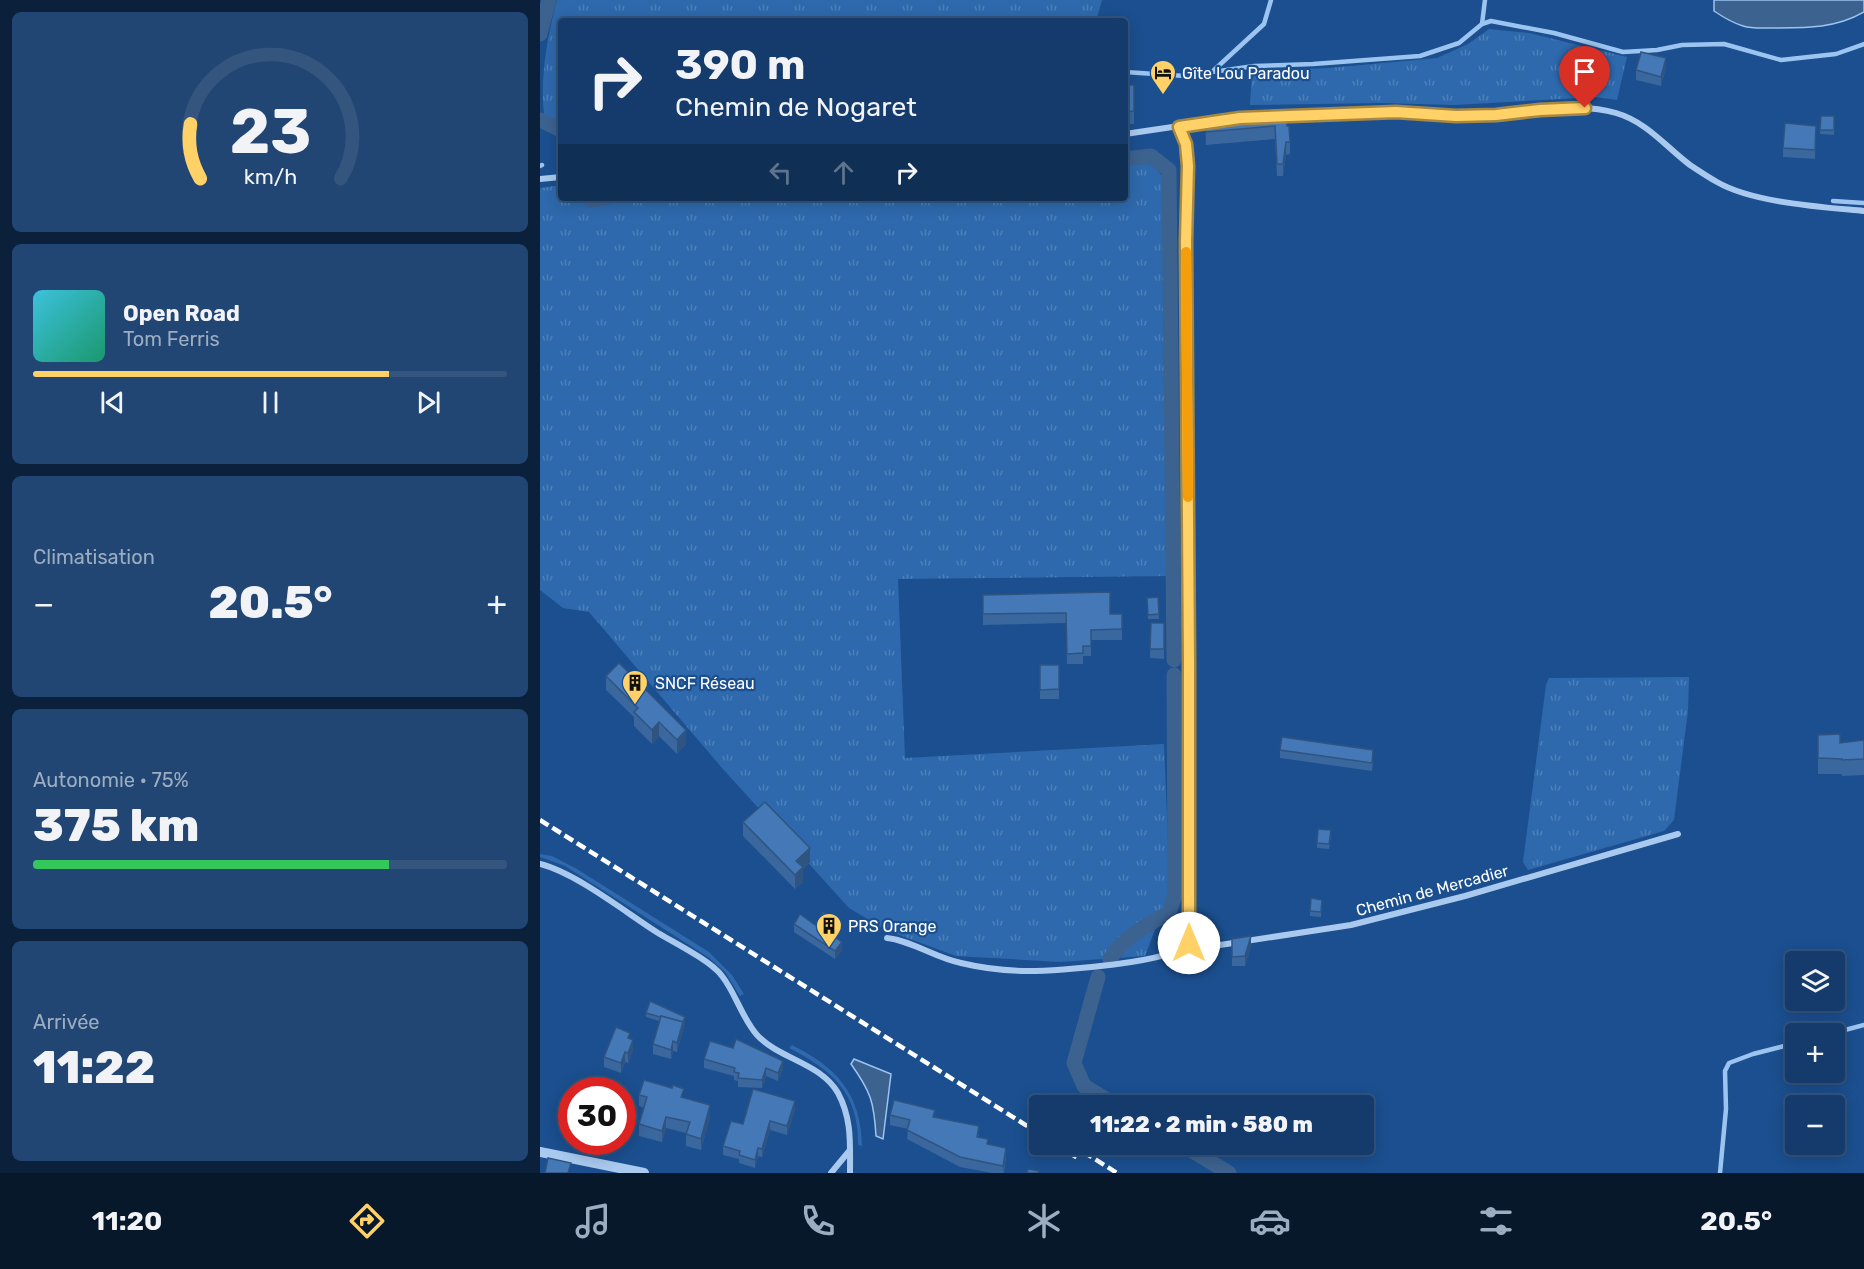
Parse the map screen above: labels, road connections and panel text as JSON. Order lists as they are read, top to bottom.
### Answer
{
  "streets": {
    "street": ["Chemin de Mercadier"]
  },
  "places": {
    "hotel": ["Gîte Lou Paradou"],
    "building": ["SNCF Réseau", "PRS Orange"]
  },
  "page": {
    "turn": ["390 m", "Chemin de Nogaret"],
    "song": ["Open Road", "Tom Ferris"],
    "tile": [
      "Climatisation",
      ["Autonomie · 75%", "375 km"],
      ["Arrivée", "11:22"]
    ],
    "heat": ["−", "20.5°", "+"],
    "map_buttons": ["+", "−"],
    "limit": "30",
    "trip": "11:22 · 2 min · 580 m",
    "tabs": ["11:20", "20.5°"],
    "gauge": ["23", "km/h"]
  }
}
